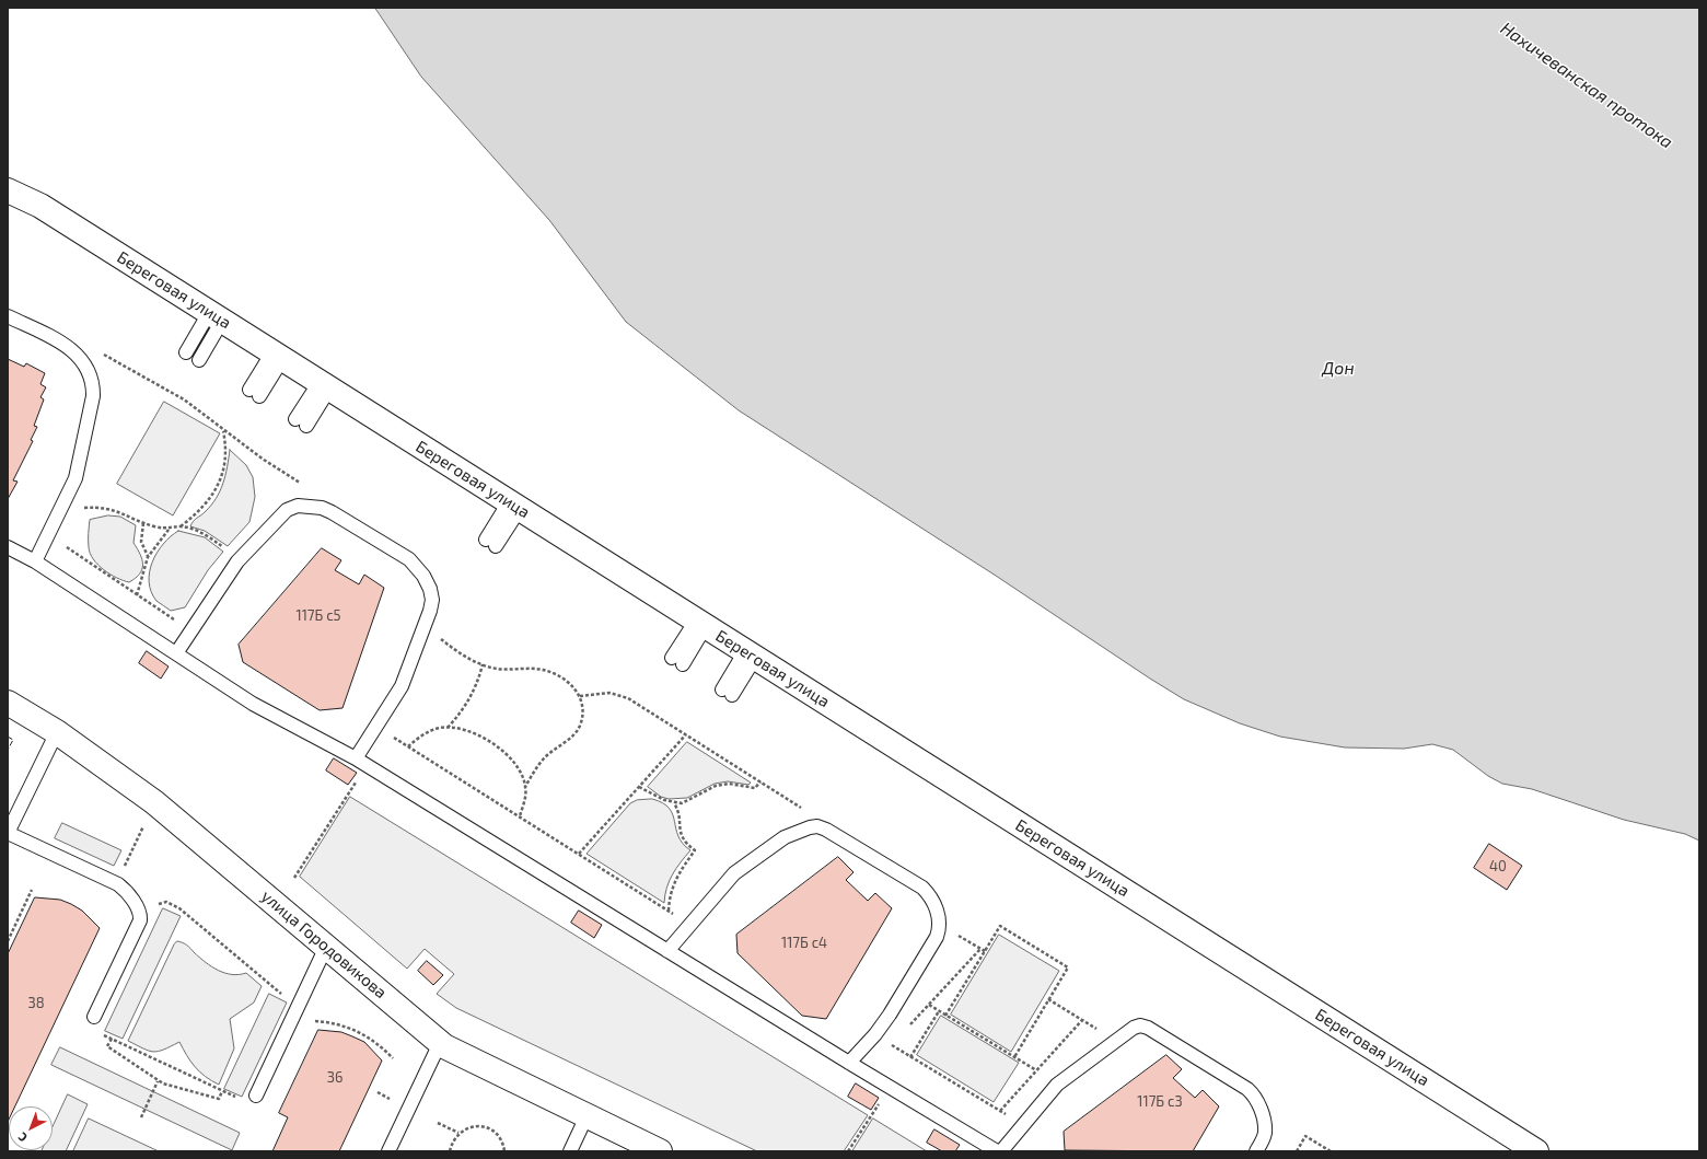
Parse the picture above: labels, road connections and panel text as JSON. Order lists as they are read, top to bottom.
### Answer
{
  "streets": {
    "street": ["Береговая улица", "улица Городовикова"]
  },
  "water": ["Нахичеванская протока", "Дон"],
  "house_numbers": [
    "117Б с5",
    "40",
    "117Б с4",
    "38",
    "36",
    "117Б с3"
  ],
  "north": "bottom left"
}
